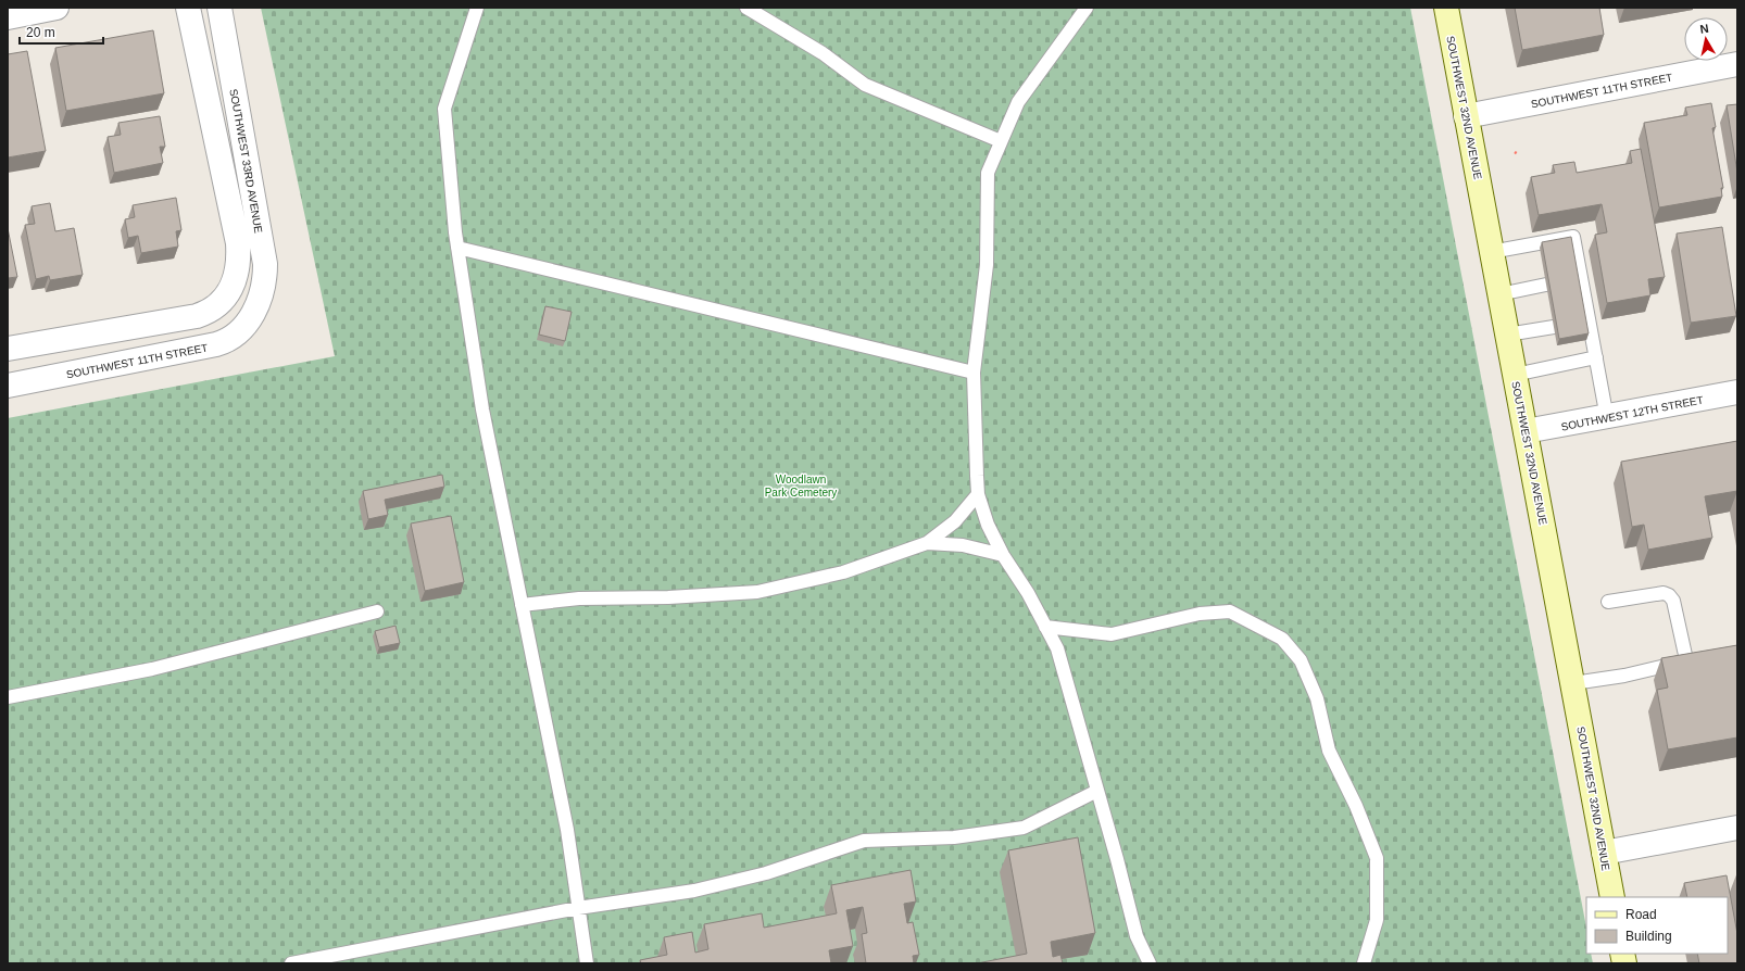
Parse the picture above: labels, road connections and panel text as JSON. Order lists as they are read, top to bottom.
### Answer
{
  "streets": {
    "street": [
      "SOUTHWEST 11TH STREET",
      "SOUTHWEST 32ND AVENUE",
      "SOUTHWEST 33RD AVENUE",
      "SOUTHWEST 12TH STREET"
    ]
  },
  "crossings": [
    ["SOUTHWEST 11TH STREET", "SOUTHWEST 32ND AVENUE"],
    ["SOUTHWEST 11TH STREET", "SOUTHWEST 33RD AVENUE"],
    ["SOUTHWEST 32ND AVENUE", "SOUTHWEST 12TH STREET"]
  ],
  "parks": ["Woodlawn Park Cemetery"],
  "legend": ["Road", "Building"],
  "scale_bar": "20 m",
  "north": "top"
}
